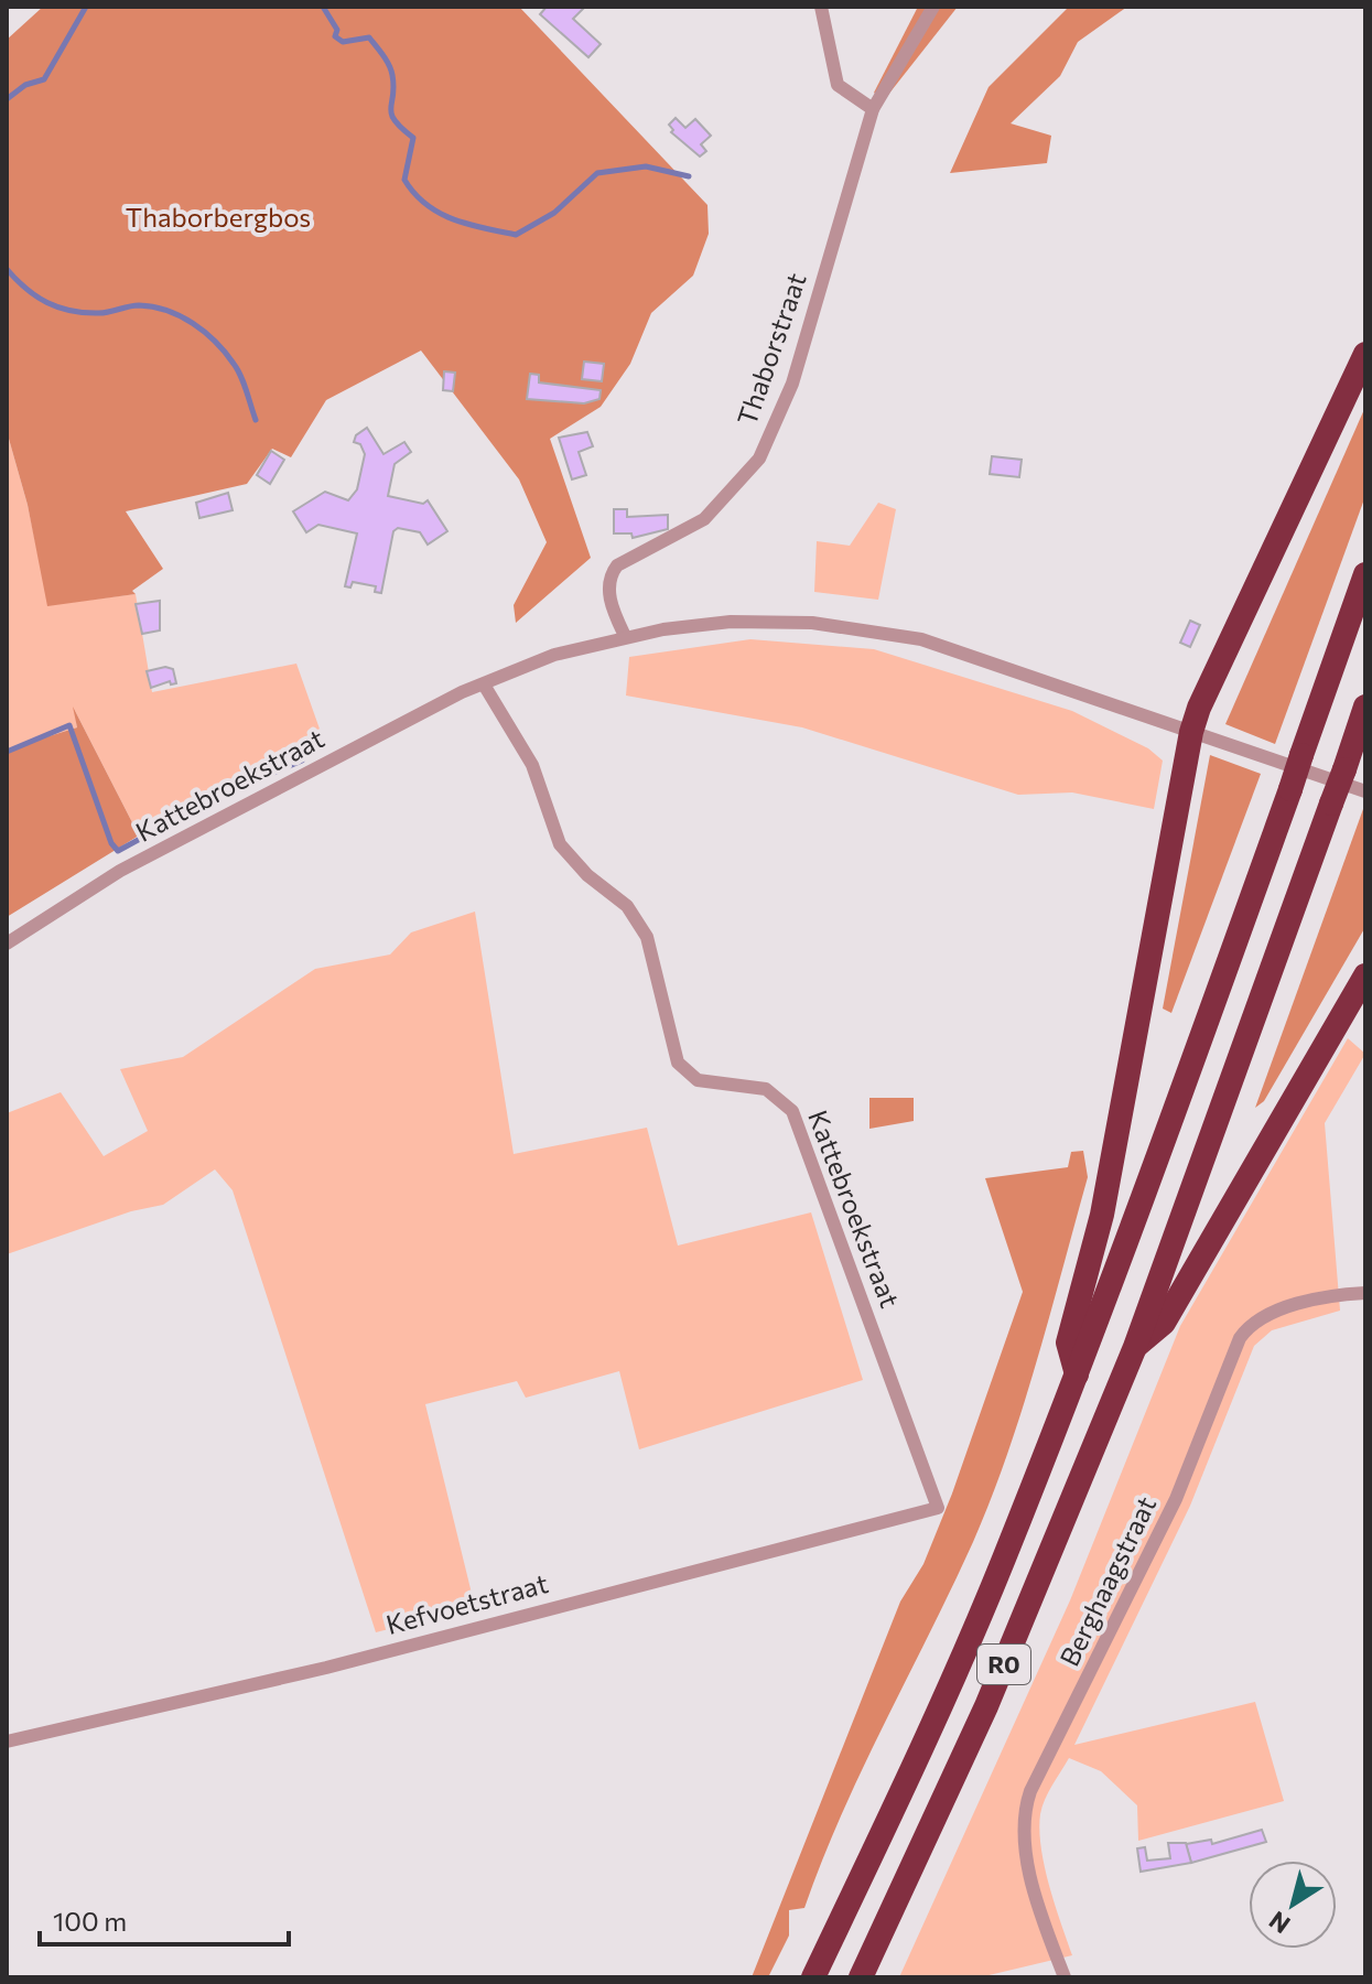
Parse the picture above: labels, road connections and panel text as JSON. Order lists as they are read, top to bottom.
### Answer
{
  "streets": {
    "highway": ["R0"],
    "street": [
      "Thaborstraat",
      "Kattebroekstraat",
      "Berghaagstraat",
      "Kefvoetstraat"
    ]
  },
  "crossings": [
    ["Thaborstraat", "Kattebroekstraat"],
    ["Kattebroekstraat", "Kefvoetstraat"]
  ],
  "parks": ["Thaborbergbos"],
  "scale_bar": "100 m",
  "north": "bottom left"
}
